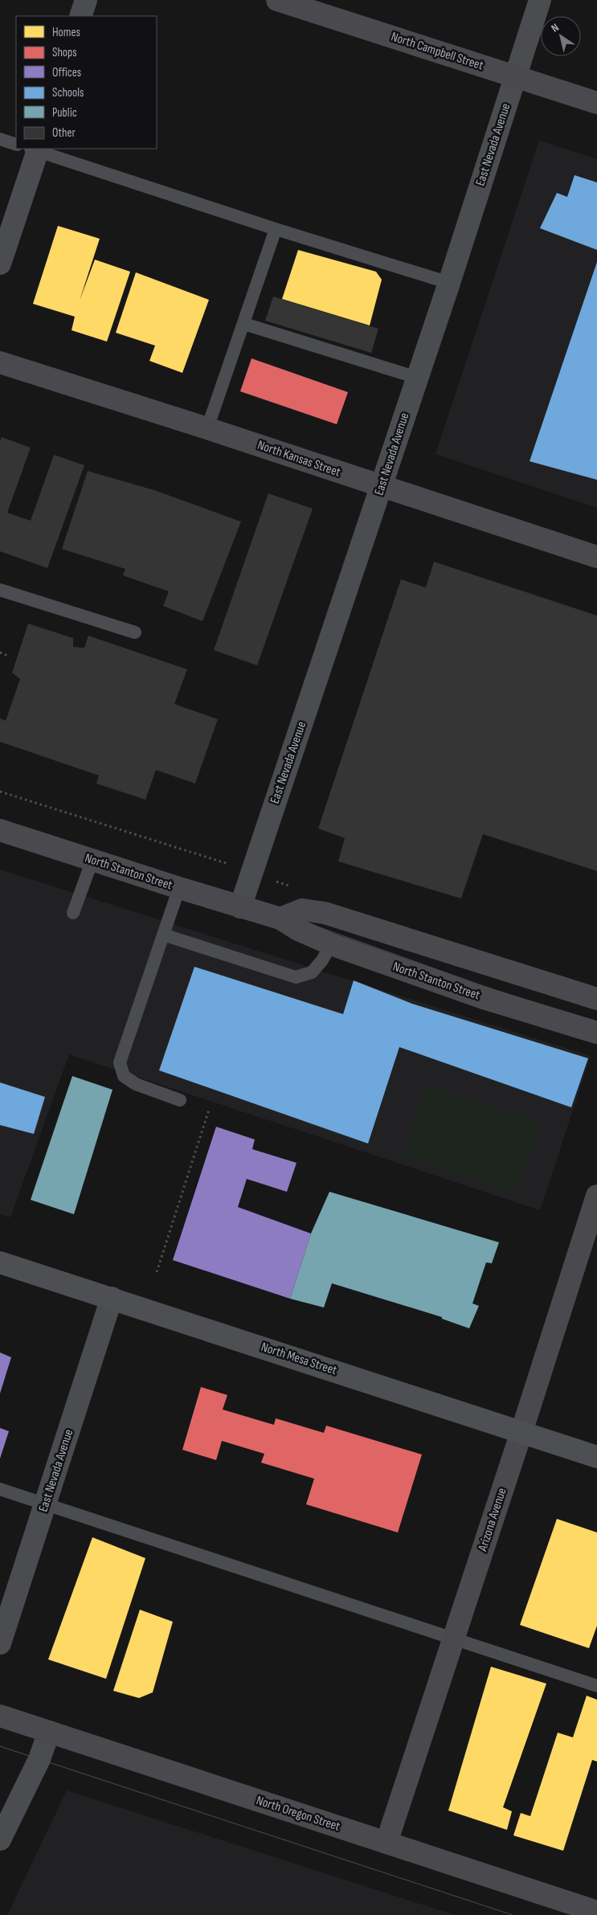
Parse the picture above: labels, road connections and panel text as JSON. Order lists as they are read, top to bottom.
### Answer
{
  "streets": {
    "main road": ["North Mesa Street"],
    "street": [
      "North Campbell Street",
      "East Nevada Avenue",
      "North Kansas Street",
      "North Stanton Street",
      "Arizona Avenue",
      "North Oregon Street"
    ]
  },
  "crossings": [
    ["North Campbell Street", "East Nevada Avenue"],
    ["East Nevada Avenue", "North Kansas Street"],
    ["East Nevada Avenue", "North Stanton Street"],
    ["East Nevada Avenue", "North Mesa Street"],
    ["North Mesa Street", "Arizona Avenue"],
    ["Arizona Avenue", "North Oregon Street"]
  ],
  "legend": [
    "Homes",
    "Shops",
    "Offices",
    "Schools",
    "Public",
    "Other"
  ],
  "north": "top left"
}
